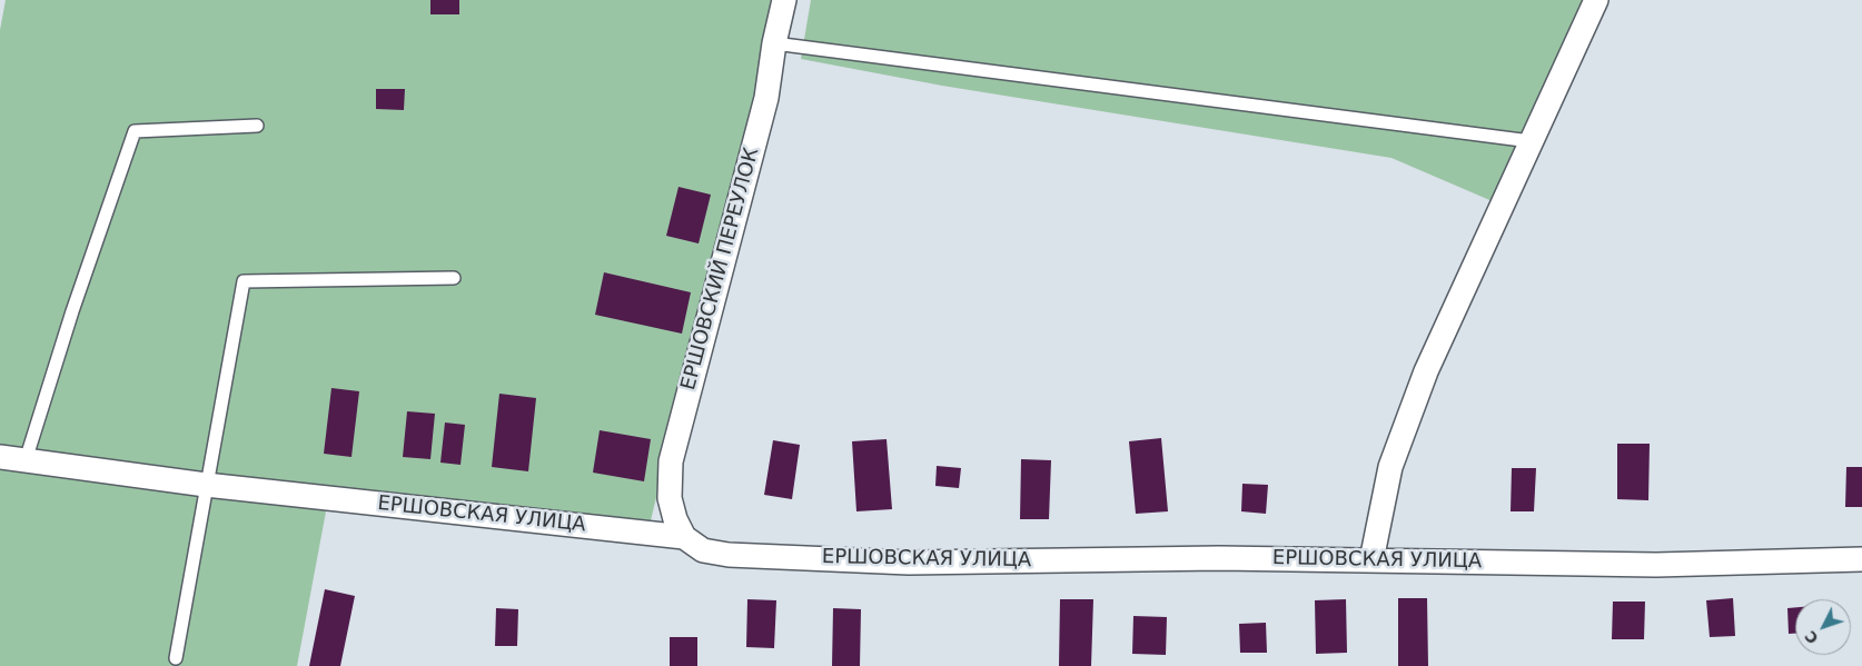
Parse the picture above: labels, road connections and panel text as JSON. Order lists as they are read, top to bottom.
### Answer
{
  "streets": {
    "street": ["ЕРШОВСКИЙ ПЕРЕУЛОК", "ЕРШОВСКАЯ УЛИЦА"]
  },
  "crossings": [
    ["ЕРШОВСКИЙ ПЕРЕУЛОК", "ЕРШОВСКАЯ УЛИЦА"]
  ],
  "north": "bottom left"
}
